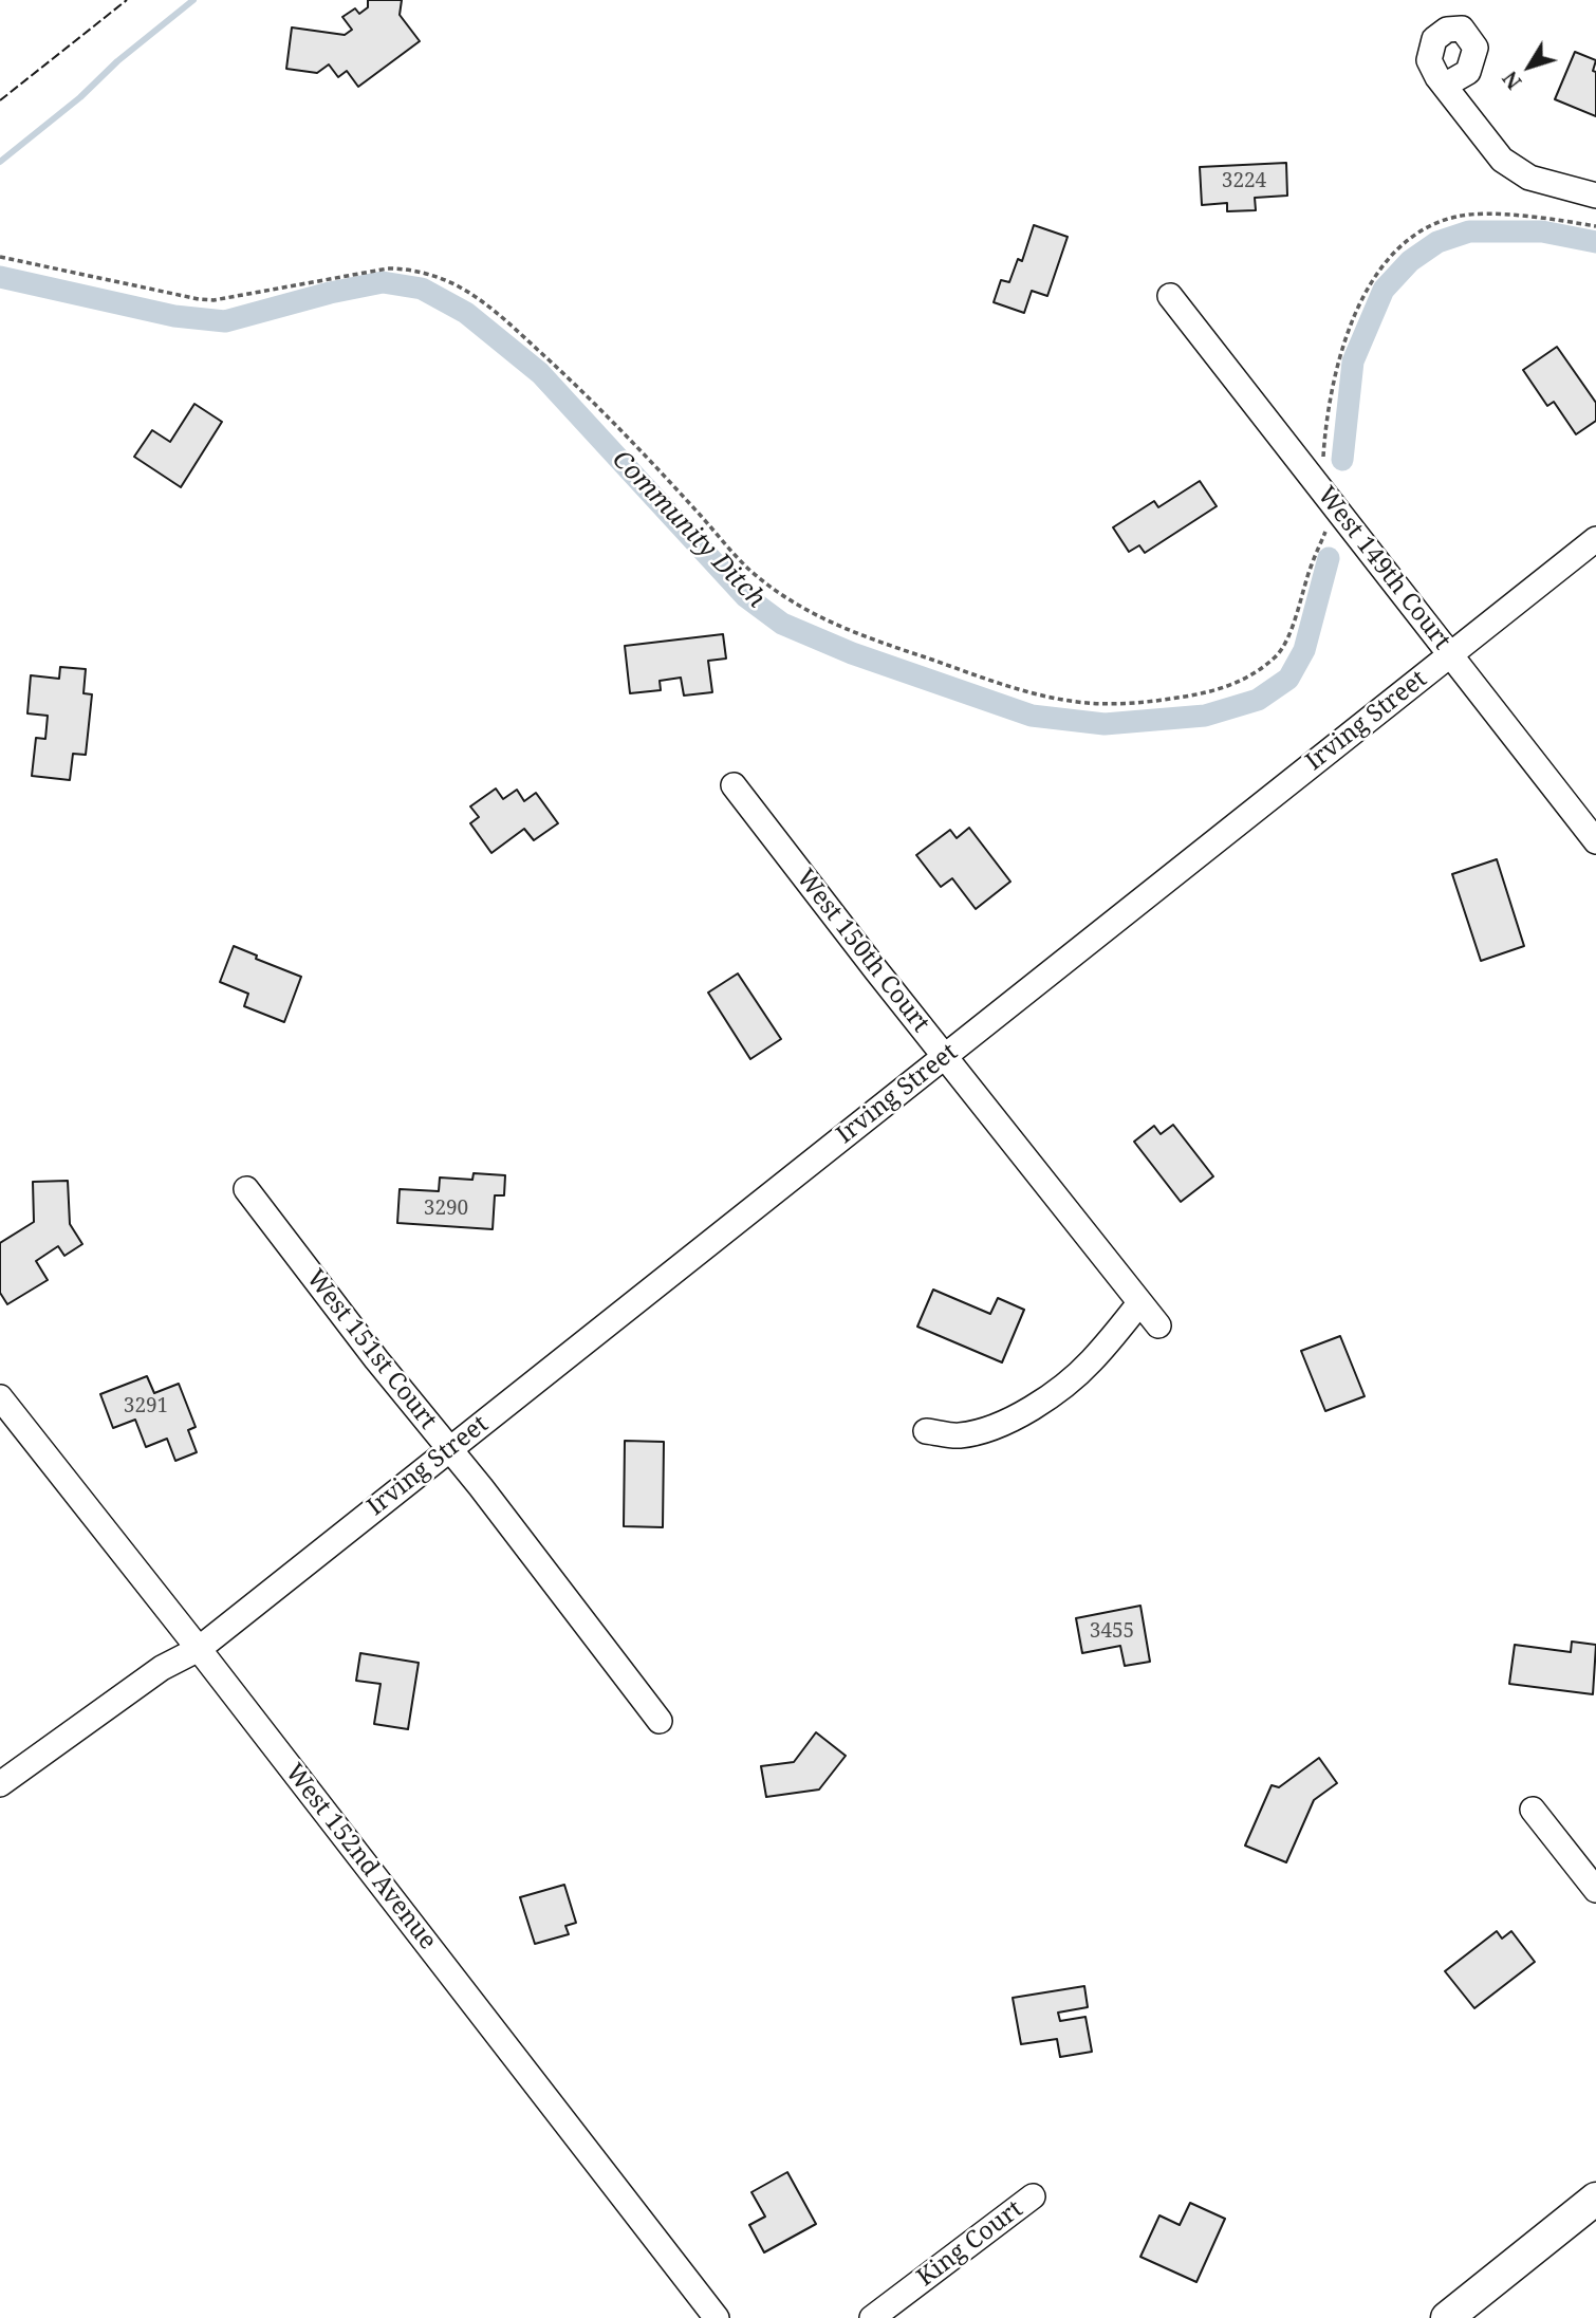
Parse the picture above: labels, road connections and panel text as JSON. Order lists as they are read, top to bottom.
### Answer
{
  "streets": {
    "street": [
      "West 149th Court",
      "Irving Street",
      "West 150th Court",
      "West 151st Court",
      "West 152nd Avenue",
      "King Court"
    ]
  },
  "crossings": [
    ["West 149th Court", "Irving Street"],
    ["Irving Street", "West 150th Court"],
    ["Irving Street", "West 151st Court"],
    ["Irving Street", "West 152nd Avenue"]
  ],
  "water": ["Community Ditch"],
  "house_numbers": [
    "3224",
    "3290",
    "3291",
    "3455"
  ],
  "north": "bottom left"
}
